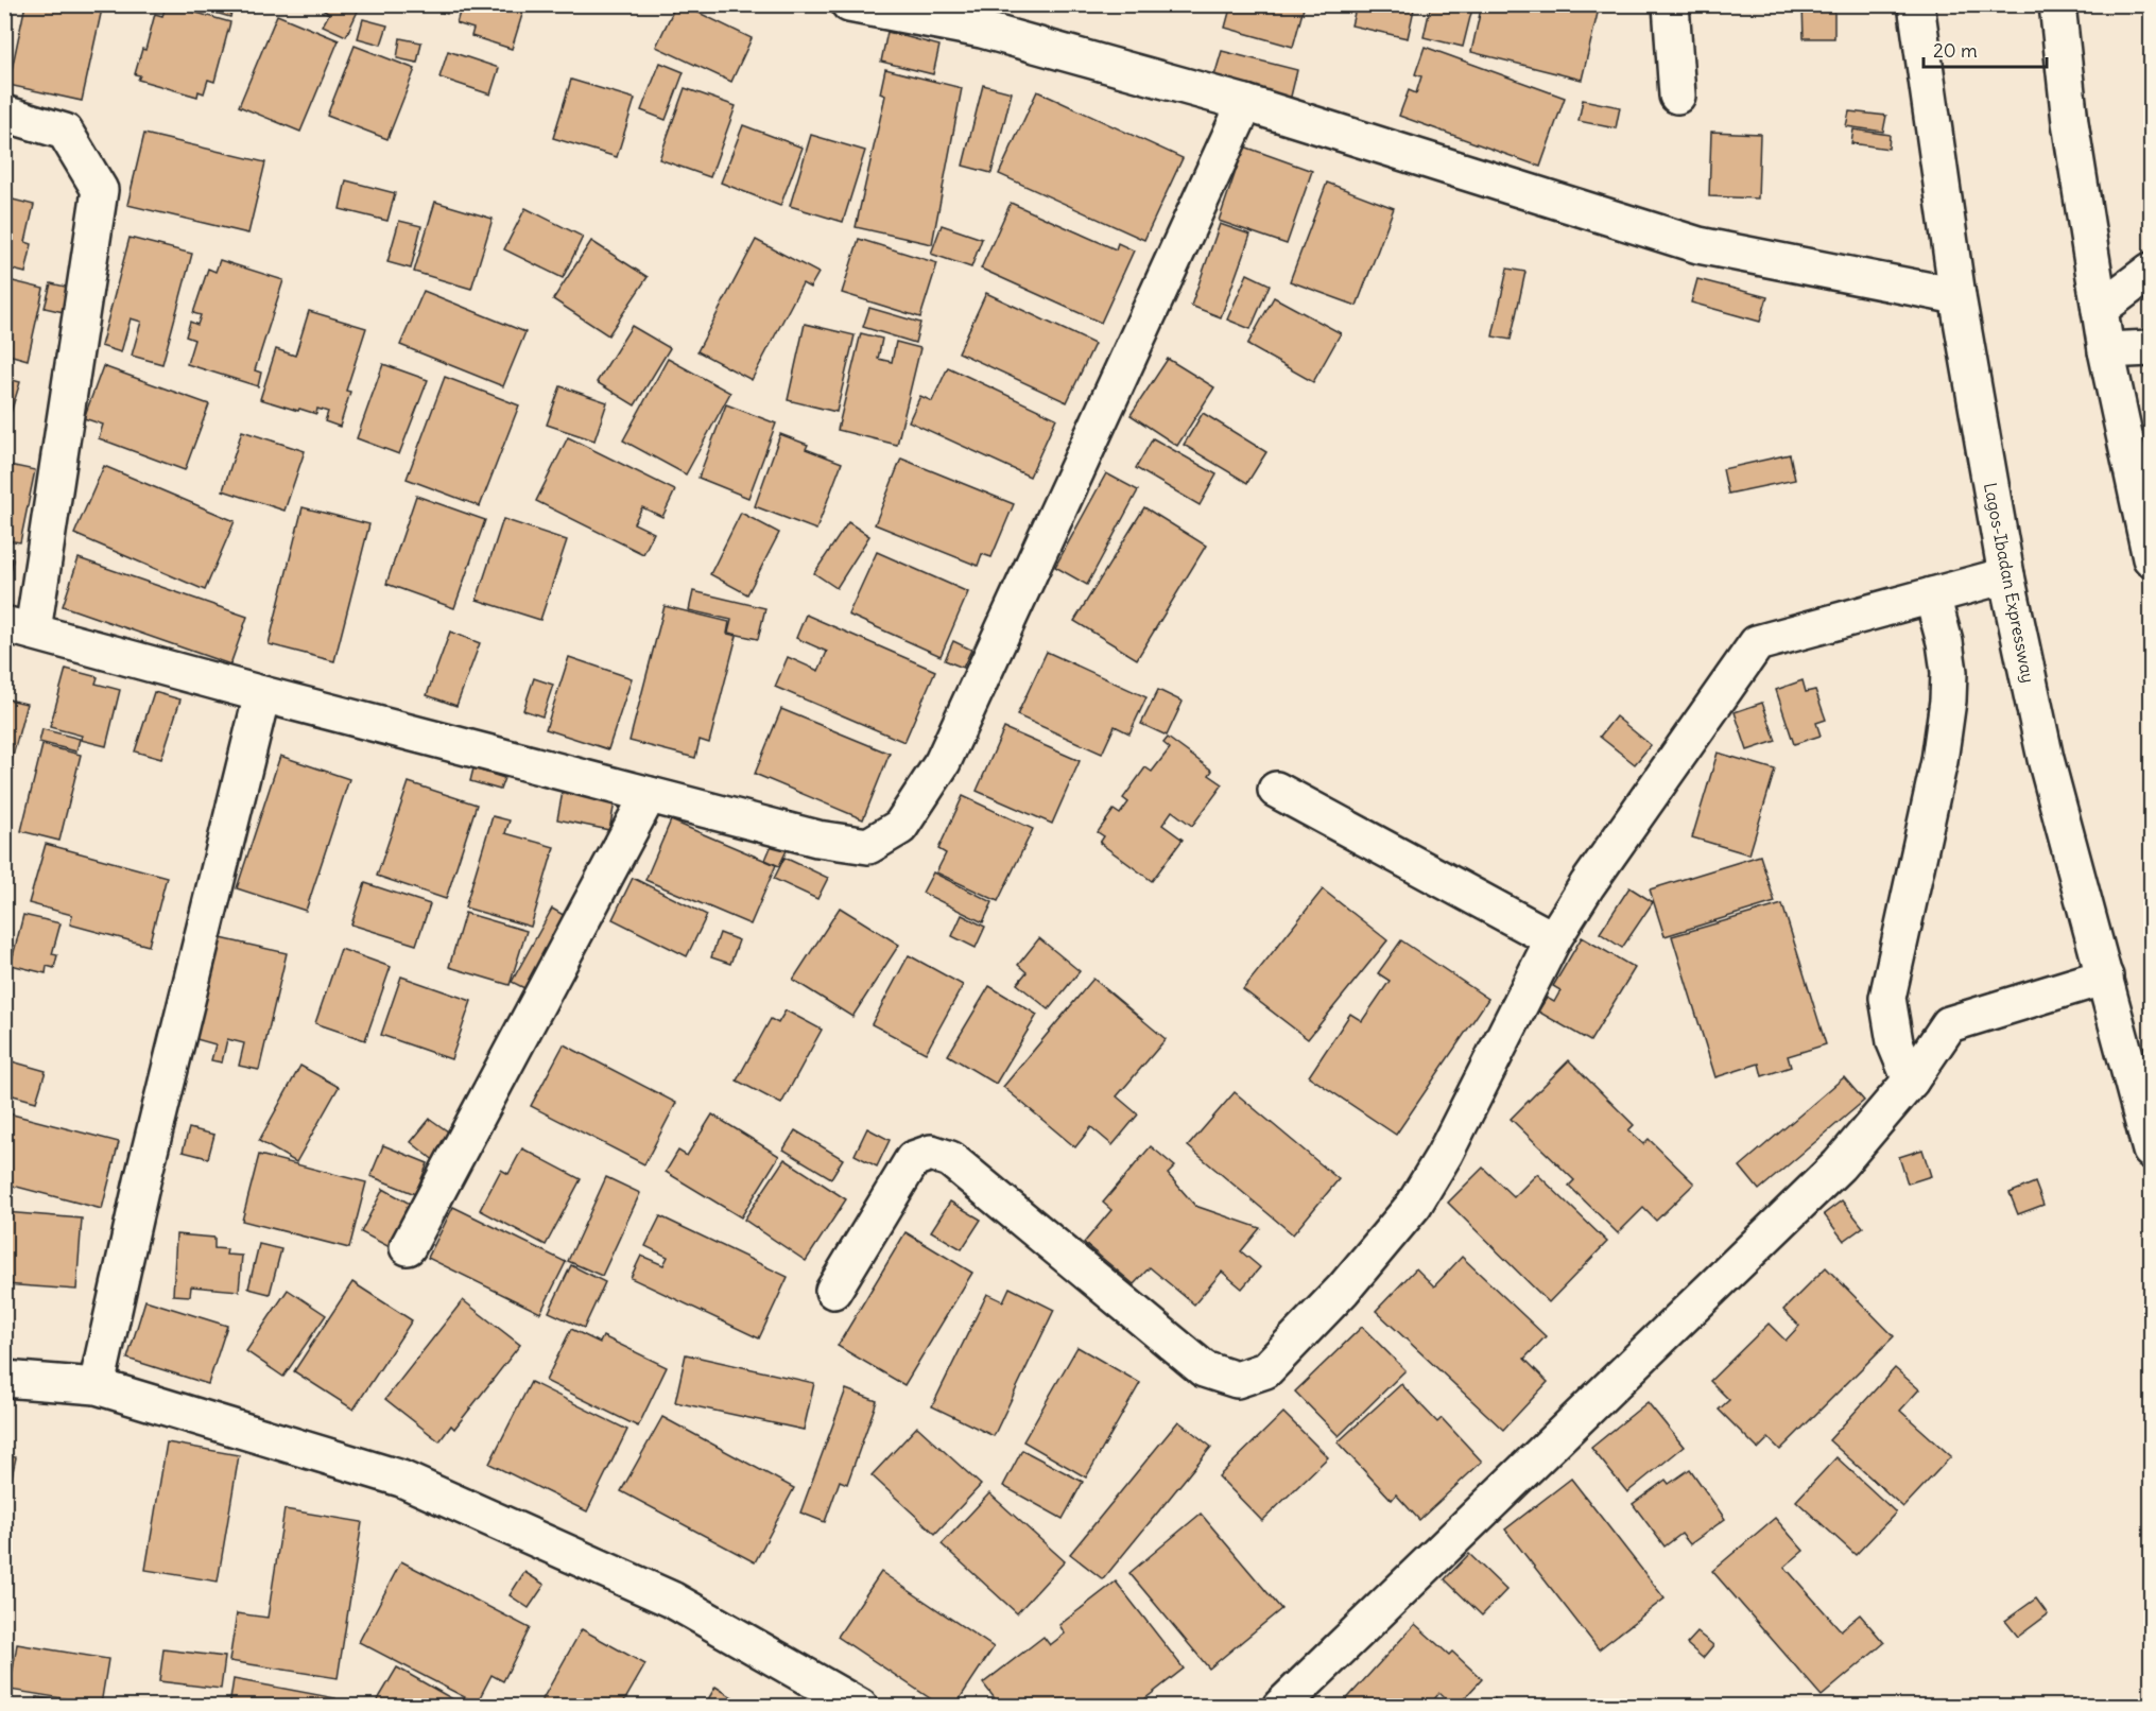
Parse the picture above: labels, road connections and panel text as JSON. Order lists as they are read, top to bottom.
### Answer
{
  "streets": {
    "main road": ["Lagos-Ibadan Expressway"]
  },
  "scale_bar": "20 m"
}
